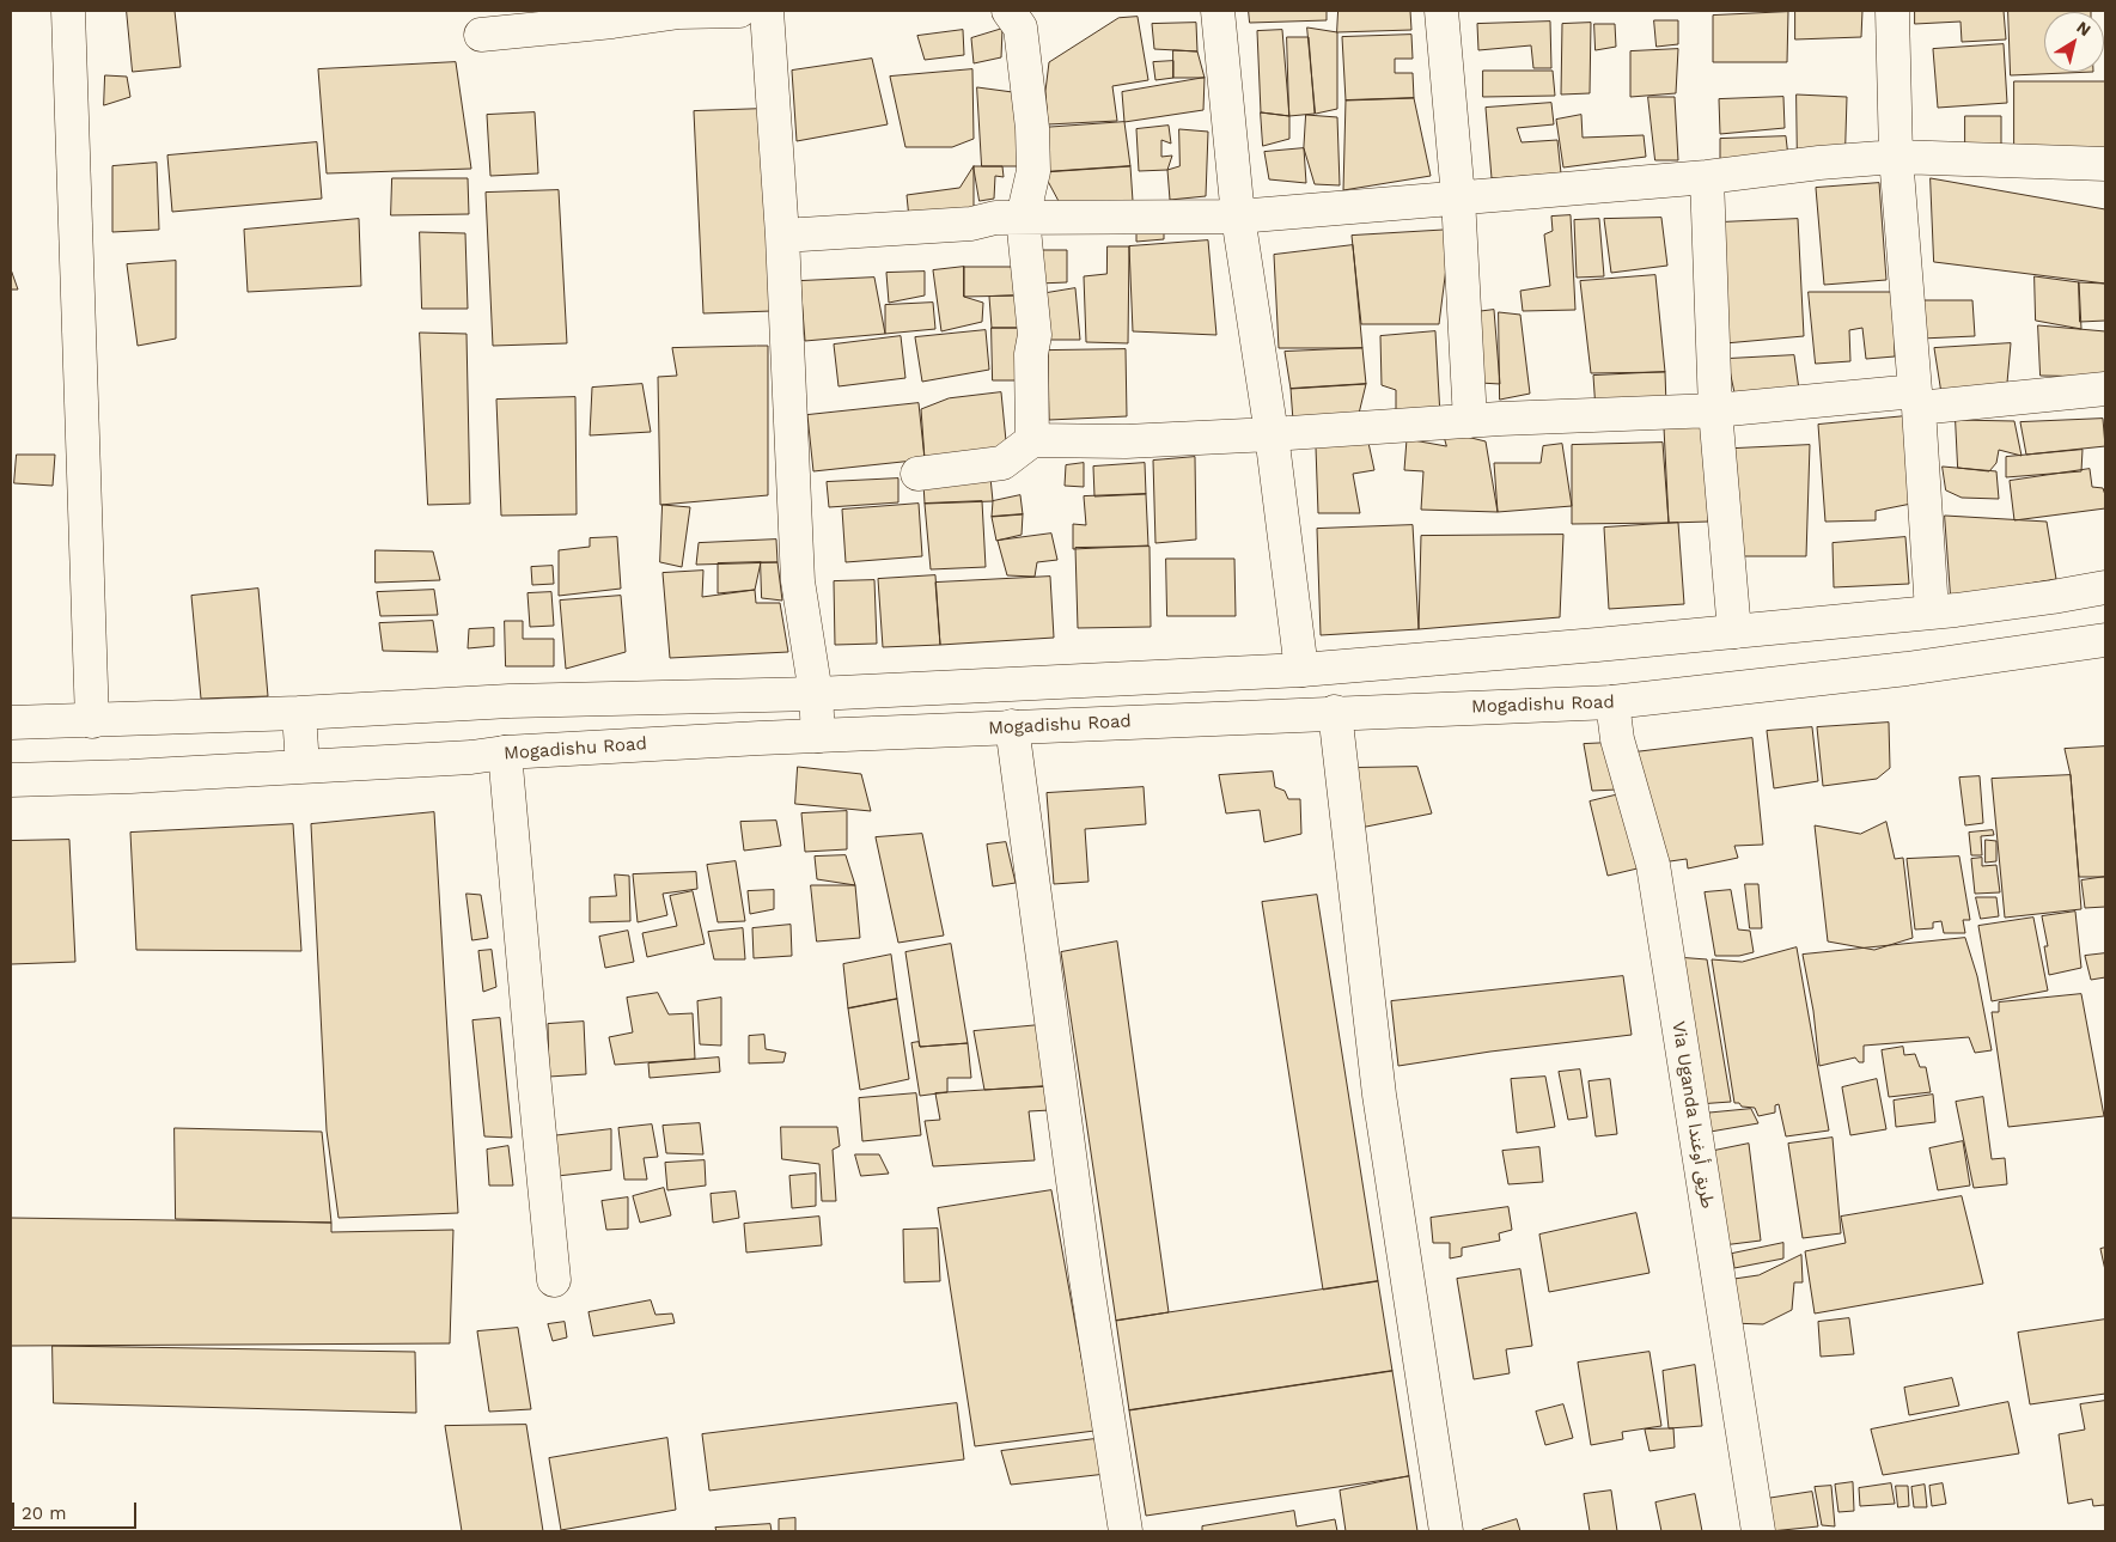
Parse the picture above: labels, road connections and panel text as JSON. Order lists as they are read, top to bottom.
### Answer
{
  "streets": {
    "main road": ["Mogadishu Road", "Via Uganda طريق أوغندا"]
  },
  "crossings": [
    ["Mogadishu Road", "Via Uganda طريق أوغندا"]
  ],
  "scale_bar": "20 m",
  "north": "top right"
}
